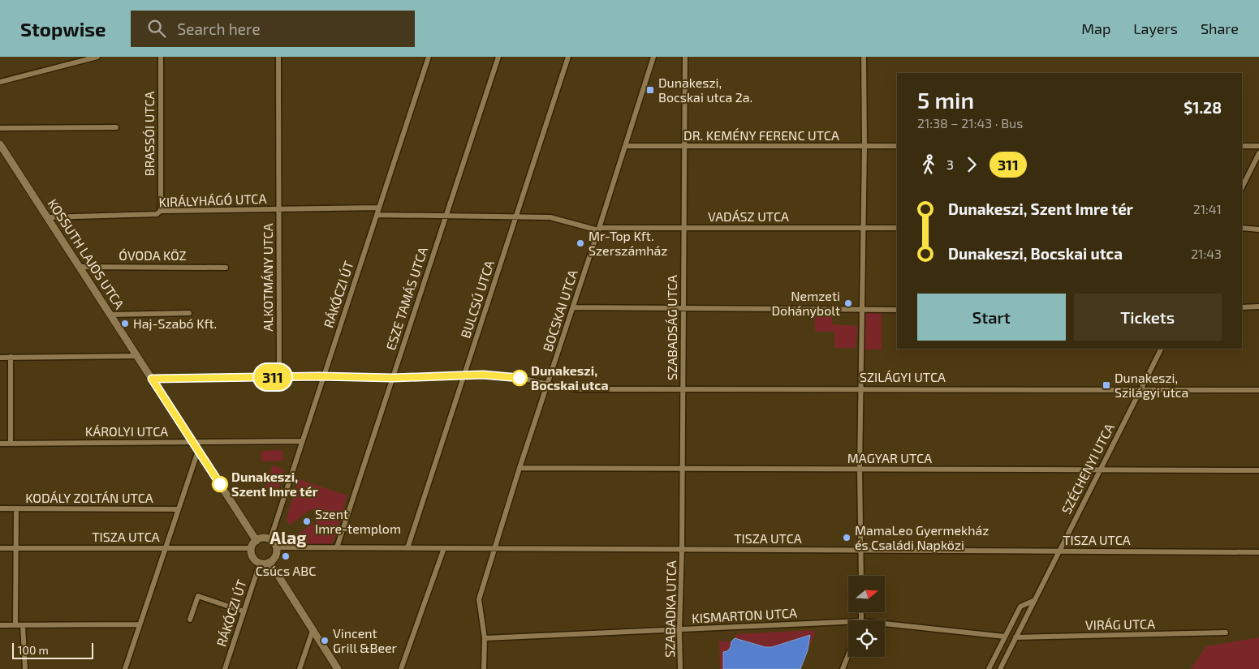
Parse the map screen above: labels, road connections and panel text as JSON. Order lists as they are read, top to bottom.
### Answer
{
  "streets": {
    "street": [
      "BRASSÓI UTCA",
      "DR. KEMÉNY FERENC UTCA",
      "KIRÁLYHÁGÓ UTCA",
      "VADÁSZ UTCA",
      "KOSSUTH LAJOS UTCA",
      "ÓVODA KÖZ",
      "ALKOTMÁNY UTCA",
      "RÁKÓCZI ÚT",
      "ESZE TAMÁS UTCA",
      "BULCSÚ UTCA",
      "BOCSKAI UTCA",
      "SZABADSÁG UTCA",
      "SZILÁGYI UTCA",
      "KÁROLYI UTCA",
      "MAGYAR UTCA",
      "SZÉCHENYI UTCA",
      "KODÁLY ZOLTÁN UTCA",
      "TISZA UTCA",
      "SZABADKA UTCA",
      "KISMARTON UTCA",
      "VIRÁG UTCA"
    ]
  },
  "crossings": [
    ["BRASSÓI UTCA", "KIRÁLYHÁGÓ UTCA"],
    ["DR. KEMÉNY FERENC UTCA", "BOCSKAI UTCA"],
    ["DR. KEMÉNY FERENC UTCA", "SZABADSÁG UTCA"],
    ["KIRÁLYHÁGÓ UTCA", "KOSSUTH LAJOS UTCA"],
    ["KIRÁLYHÁGÓ UTCA", "ALKOTMÁNY UTCA"],
    ["KIRÁLYHÁGÓ UTCA", "RÁKÓCZI ÚT"],
    ["VADÁSZ UTCA", "BOCSKAI UTCA"],
    ["VADÁSZ UTCA", "SZABADSÁG UTCA"],
    ["KOSSUTH LAJOS UTCA", "ÓVODA KÖZ"],
    ["KOSSUTH LAJOS UTCA", "RÁKÓCZI ÚT"],
    ["KOSSUTH LAJOS UTCA", "SZILÁGYI UTCA"],
    ["KOSSUTH LAJOS UTCA", "KÁROLYI UTCA"],
    ["KOSSUTH LAJOS UTCA", "TISZA UTCA"],
    ["ALKOTMÁNY UTCA", "SZILÁGYI UTCA"],
    ["RÁKÓCZI ÚT", "SZILÁGYI UTCA"],
    ["RÁKÓCZI ÚT", "KÁROLYI UTCA"],
    ["RÁKÓCZI ÚT", "TISZA UTCA"],
    ["ESZE TAMÁS UTCA", "SZILÁGYI UTCA"],
    ["ESZE TAMÁS UTCA", "TISZA UTCA"],
    ["BULCSÚ UTCA", "SZILÁGYI UTCA"],
    ["BULCSÚ UTCA", "TISZA UTCA"],
    ["BOCSKAI UTCA", "SZILÁGYI UTCA"],
    ["BOCSKAI UTCA", "MAGYAR UTCA"],
    ["BOCSKAI UTCA", "TISZA UTCA"],
    ["BOCSKAI UTCA", "KISMARTON UTCA"],
    ["SZABADSÁG UTCA", "SZILÁGYI UTCA"],
    ["SZABADSÁG UTCA", "MAGYAR UTCA"],
    ["SZABADSÁG UTCA", "TISZA UTCA"],
    ["SZABADSÁG UTCA", "SZABADKA UTCA"],
    ["SZILÁGYI UTCA", "SZÉCHENYI UTCA"],
    ["MAGYAR UTCA", "SZÉCHENYI UTCA"],
    ["SZÉCHENYI UTCA", "TISZA UTCA"],
    ["SZÉCHENYI UTCA", "KISMARTON UTCA"],
    ["SZÉCHENYI UTCA", "VIRÁG UTCA"],
    ["TISZA UTCA", "SZABADKA UTCA"],
    ["SZABADKA UTCA", "KISMARTON UTCA"]
  ],
  "districts": ["Alag"],
  "places": {
    "transit": ["Dunakeszi, Bocskai utca 2a.", "Dunakeszi, Szilágyi utca"],
    "other": [
      "Mr-Top Kft. Szerszámház",
      "Nemzeti Dohánybolt",
      "Haj-Szabó Kft.",
      "Dunakeszi, Bocskai utca",
      "Dunakeszi, Szent Imre tér",
      "Szent Imre-templom",
      "MamaLeo Gyermekház és Családi Napközi",
      "Csúcs ABC",
      "Vincent Grill &Beer"
    ]
  },
  "lines": ["bus line 311"],
  "scale_bar": "100 m",
  "north": "right",
  "page": {
    "header": "Stopwise",
    "search": "Search here",
    "nav": ["Map", "Layers", "Share"],
    "on_map": "311",
    "heading": ["5 min", "21:38 – 21:43 · Bus", "$1.28"],
    "legs": ["3", "311"],
    "list": [
      {
        "name": "Dunakeszi, Szent Imre tér",
        "value": "21:41"
      },
      {
        "name": "Dunakeszi, Bocskai utca",
        "value": "21:43"
      }
    ],
    "buttons": ["Start", "Tickets"],
    "scale": "100 m"
  }
}
